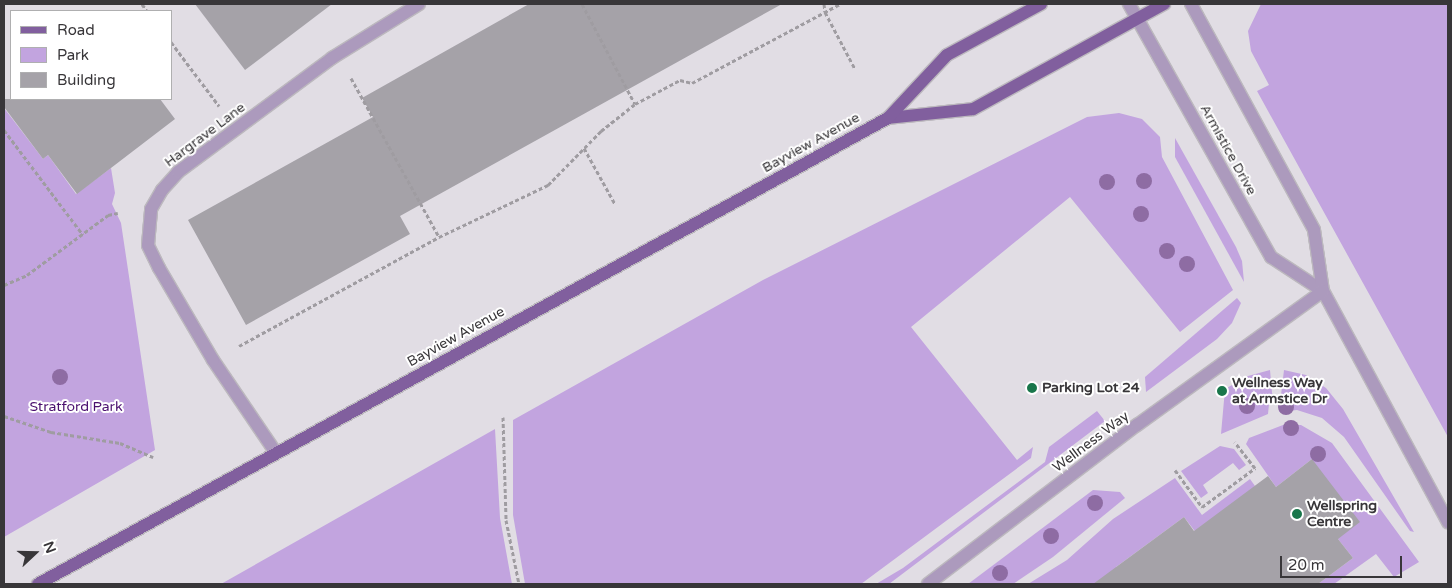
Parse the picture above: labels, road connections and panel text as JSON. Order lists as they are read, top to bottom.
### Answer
{
  "streets": {
    "main road": ["Bayview Avenue"],
    "street": ["Hargrave Lane", "Armistice Drive", "Wellness Way"]
  },
  "crossings": [
    ["Hargrave Lane", "Bayview Avenue"],
    ["Bayview Avenue", "Armistice Drive"],
    ["Armistice Drive", "Wellness Way"]
  ],
  "parks": ["Stratford Park"],
  "places": ["Parking Lot 24", "Wellness Way at Armstice Dr", "Wellspring Centre"],
  "legend": ["Road", "Park", "Building"],
  "scale_bar": "20 m",
  "north": "right"
}
